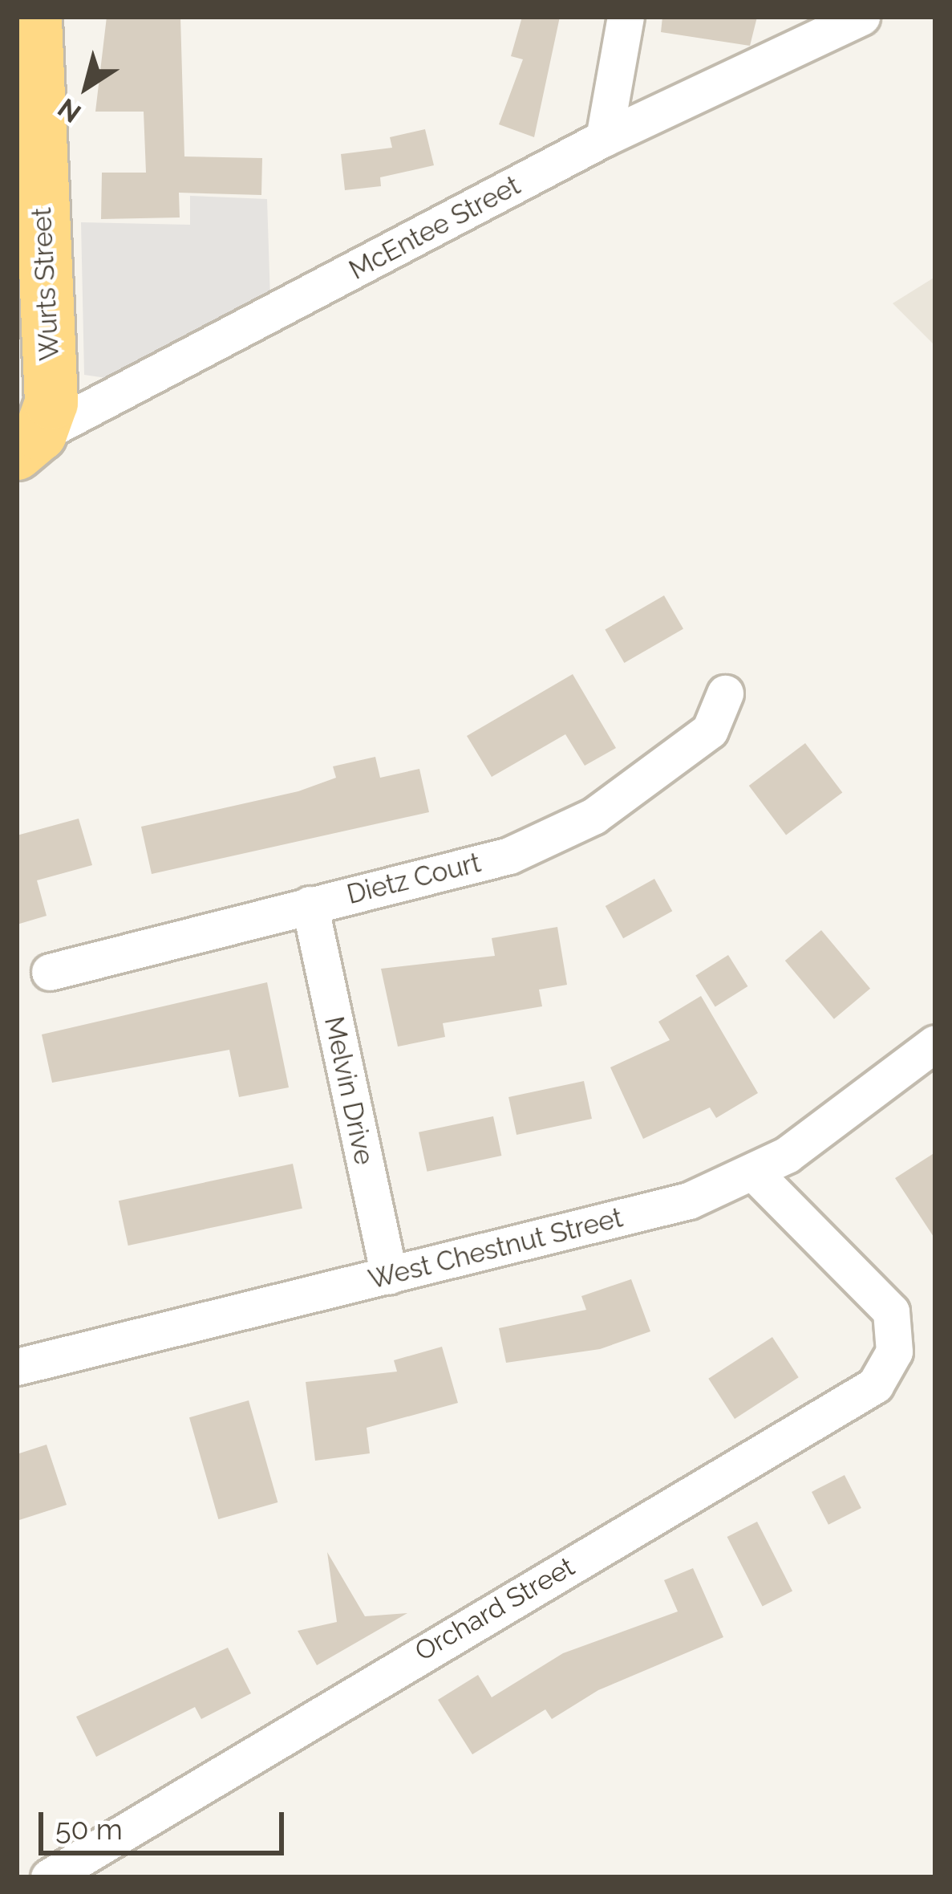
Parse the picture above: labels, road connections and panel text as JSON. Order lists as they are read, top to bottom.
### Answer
{
  "streets": {
    "highway": ["Wurts Street"],
    "street": [
      "McEntee Street",
      "Dietz Court",
      "Melvin Drive",
      "West Chestnut Street",
      "Orchard Street"
    ]
  },
  "crossings": [
    ["McEntee Street", "Wurts Street"],
    ["Dietz Court", "Melvin Drive"],
    ["Melvin Drive", "West Chestnut Street"],
    ["West Chestnut Street", "Orchard Street"]
  ],
  "scale_bar": "50 m",
  "north": "bottom left"
}
